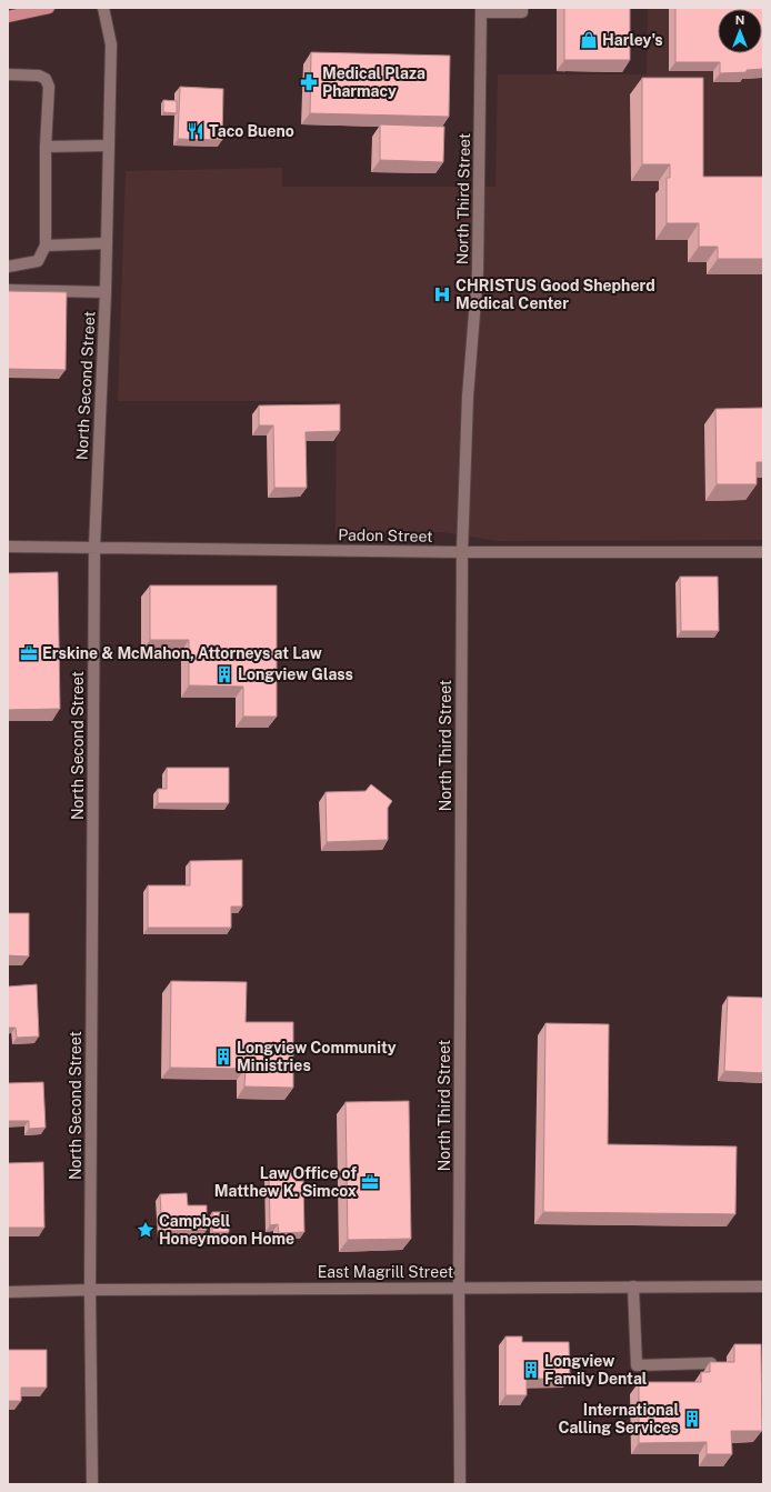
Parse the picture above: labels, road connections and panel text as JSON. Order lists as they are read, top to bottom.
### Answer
{
  "streets": {
    "street": [
      "North Third Street",
      "North Second Street",
      "Padon Street",
      "East Magrill Street"
    ]
  },
  "crossings": [
    ["North Third Street", "Padon Street"],
    ["North Third Street", "East Magrill Street"],
    ["North Second Street", "Padon Street"],
    ["North Second Street", "East Magrill Street"]
  ],
  "places": {
    "shop": ["Harley's"],
    "pharmacy": ["Medical Plaza Pharmacy"],
    "restaurant": ["Taco Bueno"],
    "hospital": ["CHRISTUS Good Shepherd Medical Center"],
    "office": ["Erskine & McMahon, Attorneys at Law", "Law Office of Matthew K. Simcox"],
    "building": [
      "Longview Glass",
      "Longview Community Ministries",
      "Longview Family Dental",
      "International Calling Services"
    ],
    "place": ["Campbell Honeymoon Home"]
  },
  "north": "top"
}
